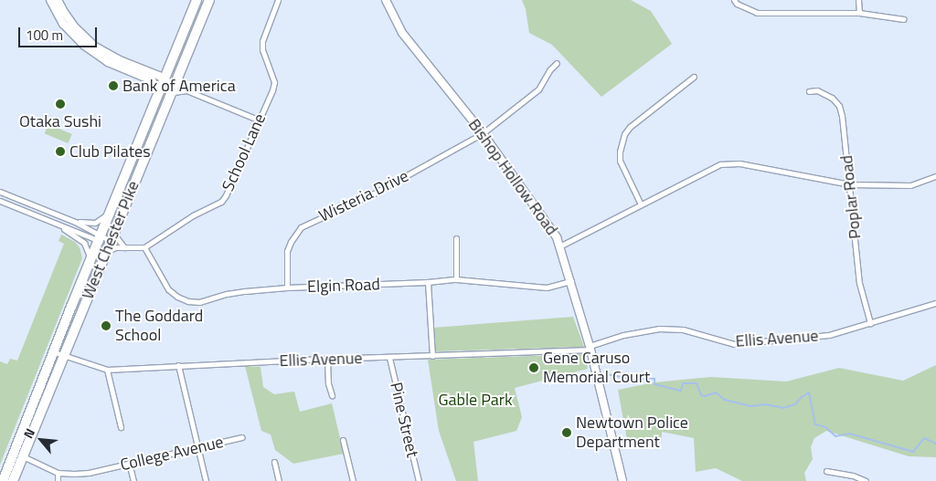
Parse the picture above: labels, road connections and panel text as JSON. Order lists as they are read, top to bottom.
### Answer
{
  "streets": {
    "highway": ["West Chester Pike"],
    "street": [
      "School Lane",
      "Bishop Hollow Road",
      "Wisteria Drive",
      "Poplar Road",
      "Elgin Road",
      "Ellis Avenue",
      "Pine Street",
      "College Avenue"
    ]
  },
  "crossings": [
    ["School Lane", "Elgin Road"],
    ["Bishop Hollow Road", "Wisteria Drive"],
    ["Bishop Hollow Road", "Elgin Road"],
    ["Bishop Hollow Road", "Ellis Avenue"],
    ["Wisteria Drive", "Elgin Road"],
    ["Poplar Road", "Ellis Avenue"],
    ["West Chester Pike", "Ellis Avenue"],
    ["West Chester Pike", "College Avenue"],
    ["Ellis Avenue", "Pine Street"]
  ],
  "parks": ["Gable Park"],
  "places": [
    "Bank of America",
    "Otaka Sushi",
    "Club Pilates",
    "The Goddard School",
    "Gene Caruso Memorial Court",
    "Newtown Police Department"
  ],
  "scale_bar": "100 m",
  "north": "top left"
}
